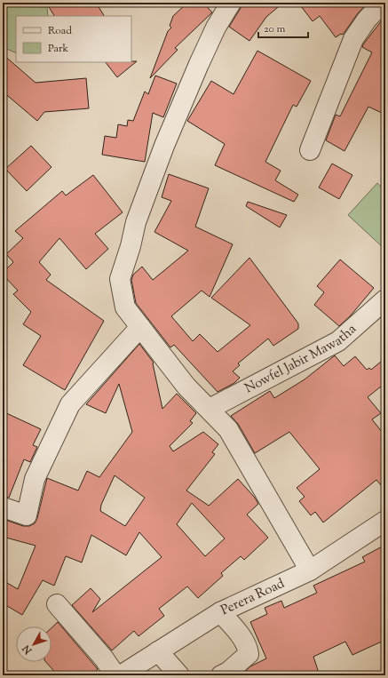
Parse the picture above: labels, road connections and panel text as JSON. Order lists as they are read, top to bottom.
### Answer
{
  "streets": {
    "street": ["Nowfel Jabir Mawatha", "Perera Road"]
  },
  "legend": ["Road", "Park"],
  "scale_bar": "20 m",
  "north": "bottom left"
}
